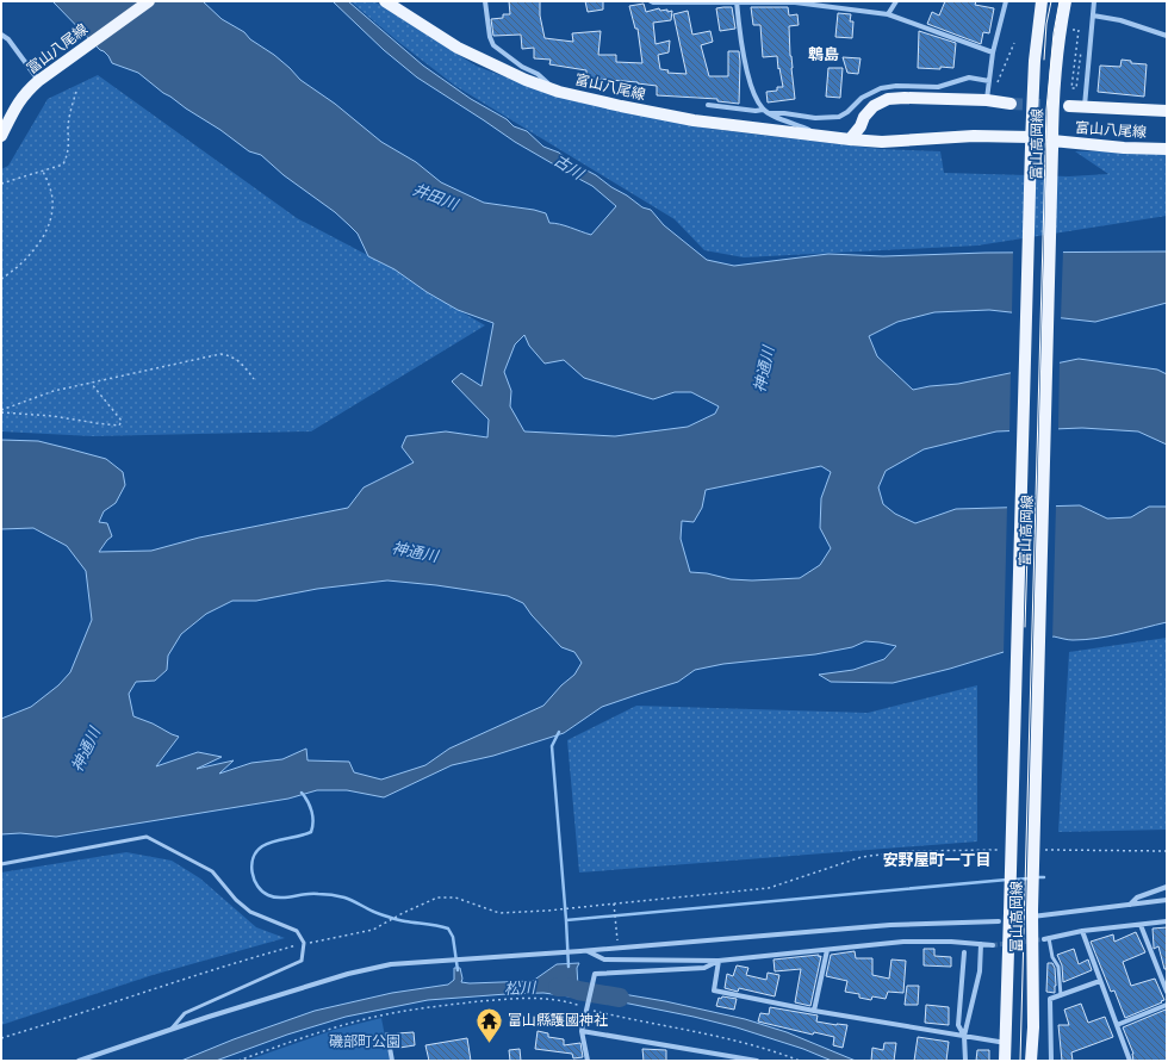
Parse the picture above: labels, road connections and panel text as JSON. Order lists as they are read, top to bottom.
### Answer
{
  "streets": {
    "main road": ["富山八尾線", "富山高岡線"]
  },
  "crossings": [
    ["富山八尾線", "富山高岡線"]
  ],
  "districts": ["鵯島", "安野屋町一丁目"],
  "water": [
    "古川",
    "井田川",
    "神通川",
    "松川"
  ],
  "parks": ["磯部町公園"],
  "places": {
    "temple": ["富山縣護國神社"]
  }
}
